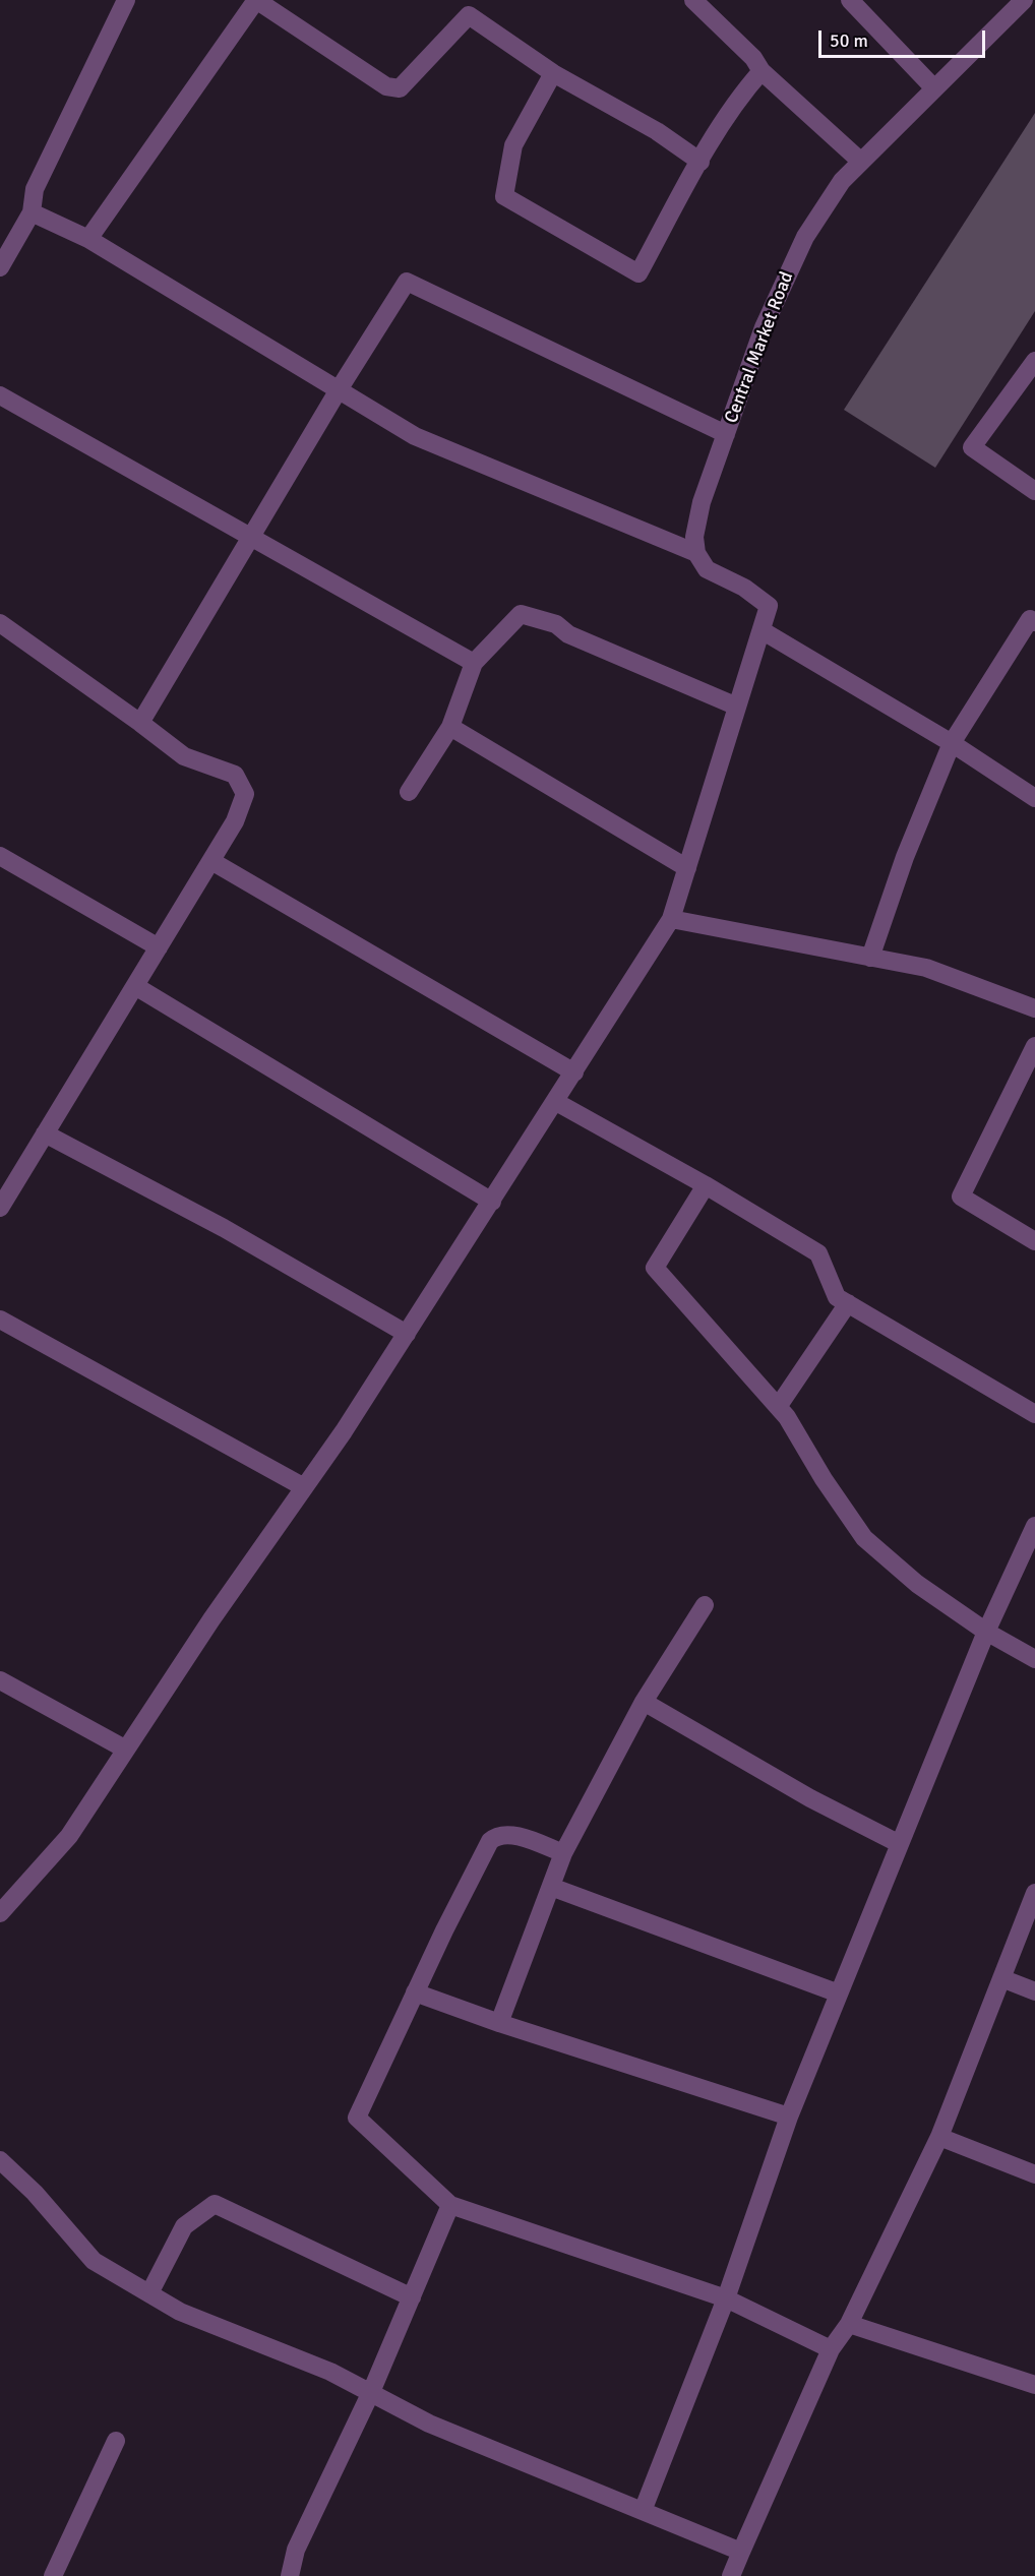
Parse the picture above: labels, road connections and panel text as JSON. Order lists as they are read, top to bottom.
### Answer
{
  "streets": {
    "street": ["Central Market Road"]
  },
  "scale_bar": "50 m"
}
